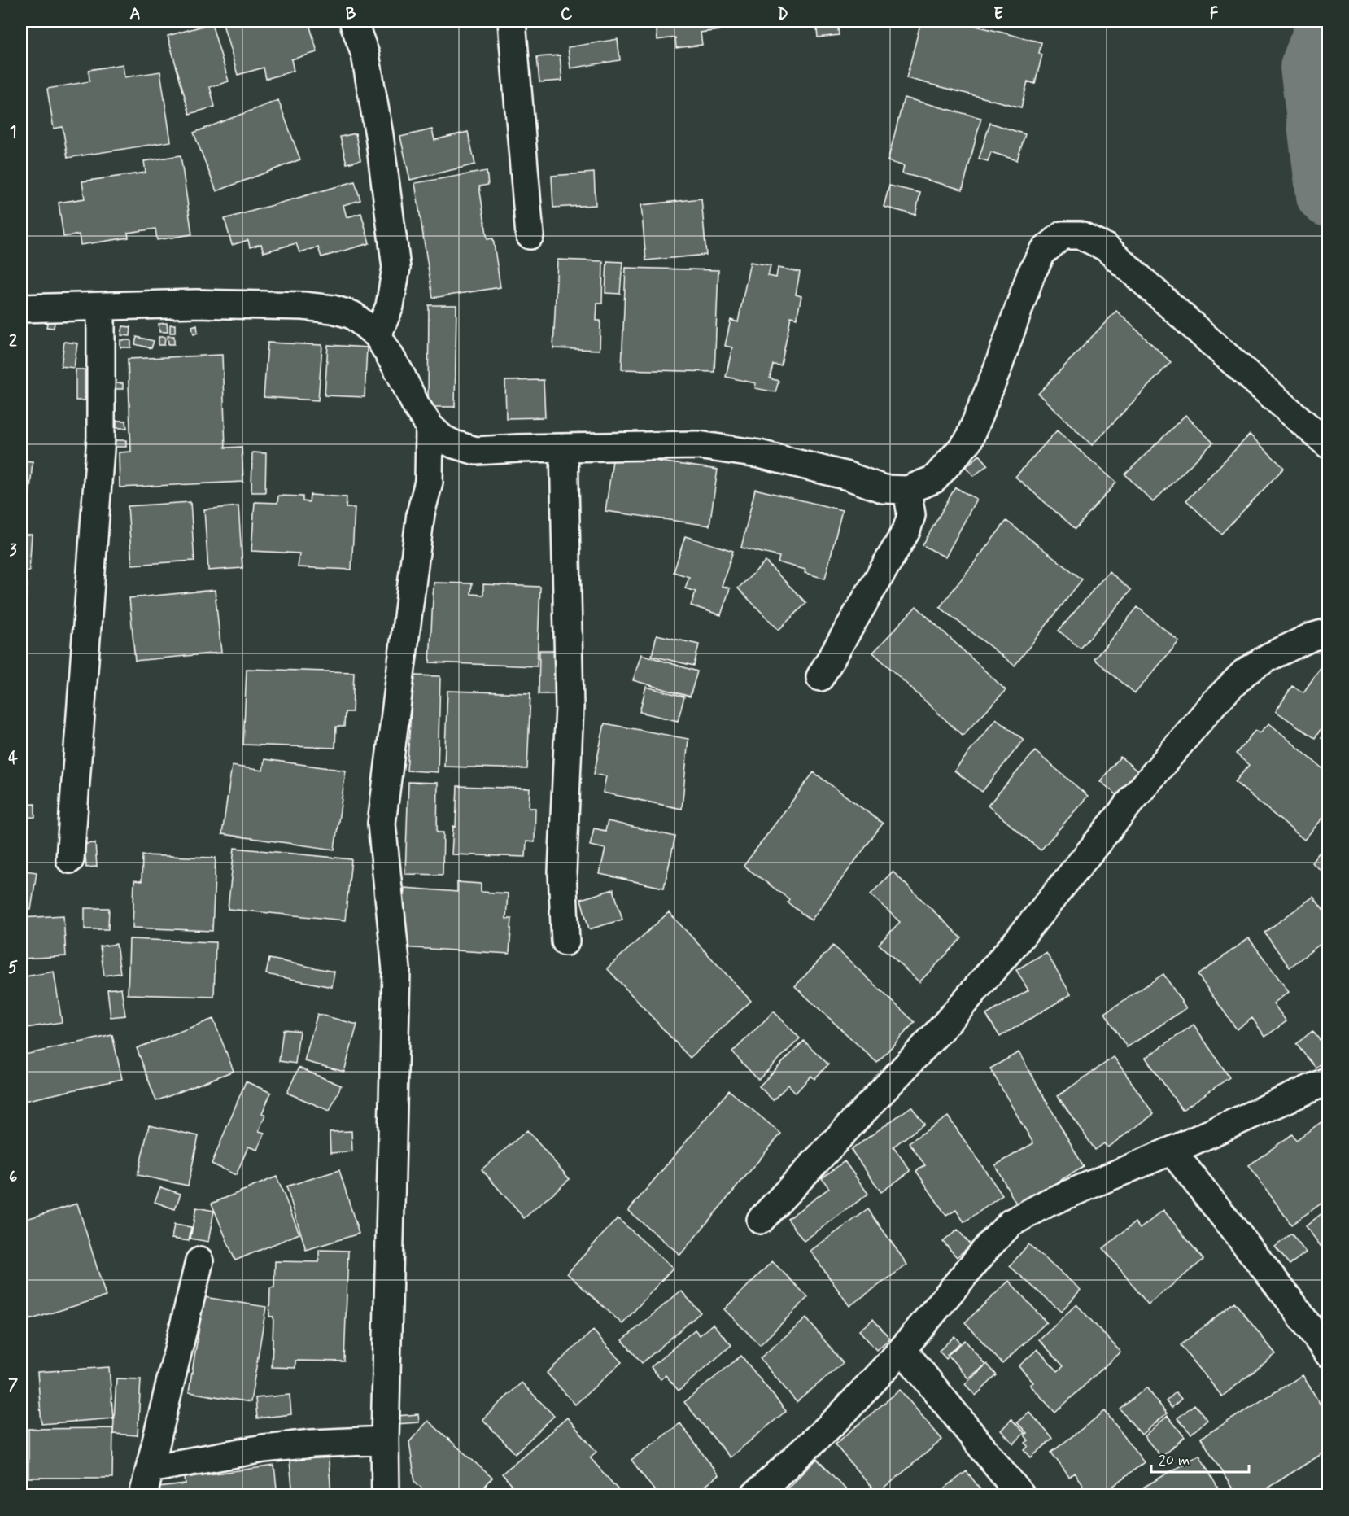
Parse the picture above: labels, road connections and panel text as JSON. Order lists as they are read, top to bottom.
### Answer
{
  "scale_bar": "20 m",
  "grid": {
    "columns": [
      "A",
      "B",
      "C",
      "D",
      "E",
      "F"
    ],
    "rows": [
      "1",
      "2",
      "3",
      "4",
      "5",
      "6",
      "7"
    ]
  }
}
